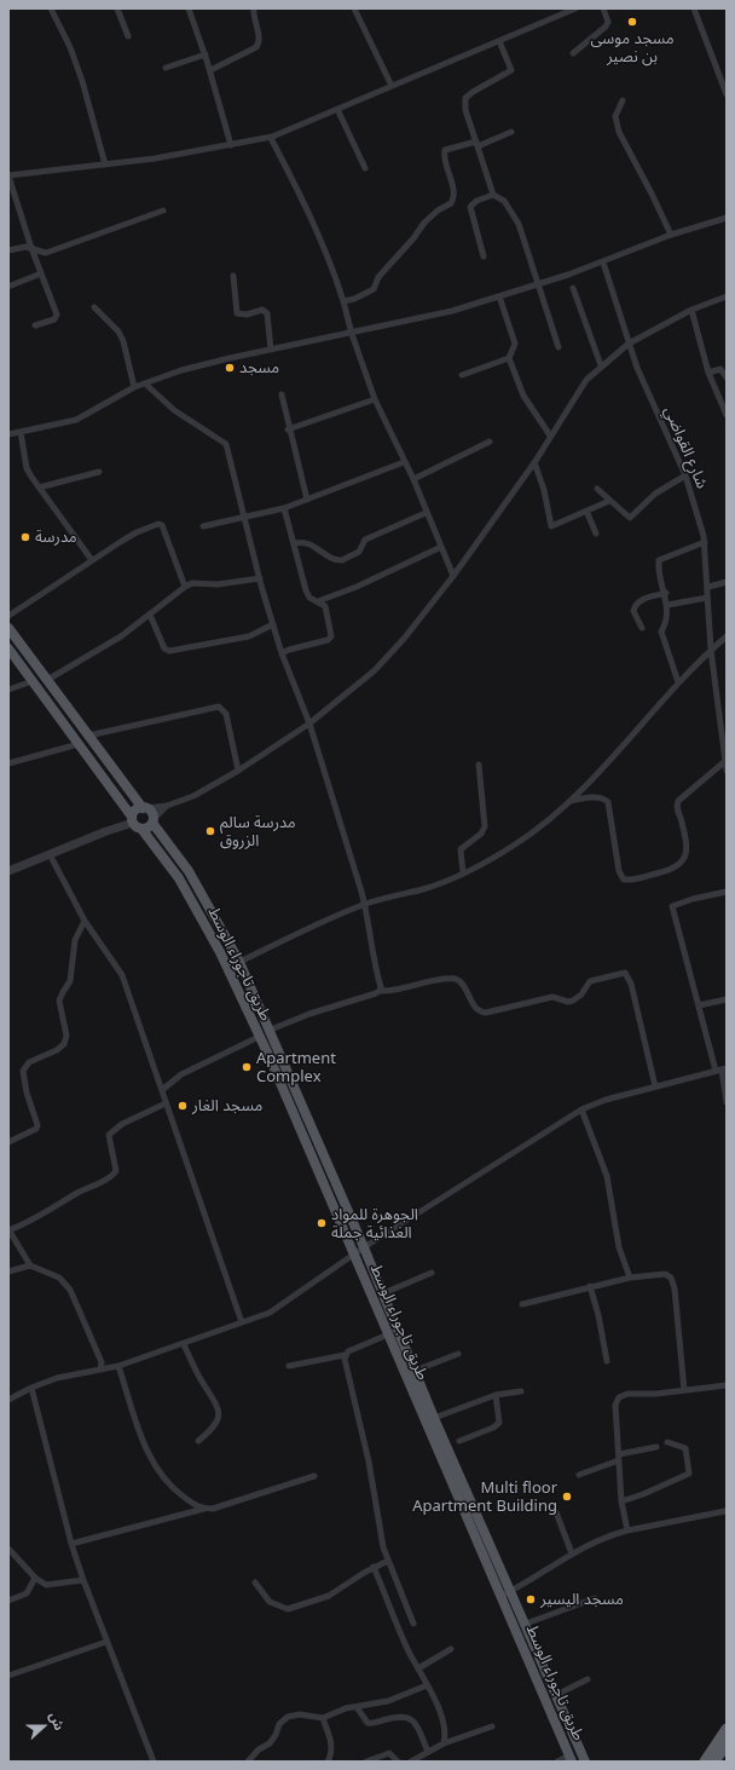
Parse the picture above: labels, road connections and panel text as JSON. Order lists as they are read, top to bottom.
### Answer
{
  "streets": {
    "main road": ["طريق تاجوراء الوسط"],
    "street": ["شارع القواضي"]
  },
  "places": [
    "مسجد موسى بن نصير",
    "مسجد",
    "مدرسة",
    "مدرسة سالم الزروق",
    "Apartment Complex",
    "مسجد الغار",
    "الجوهرة للمواد الغذائية جملة",
    "Multi floor Apartment Building",
    "مسجد اليسير"
  ],
  "north": "right"
}
